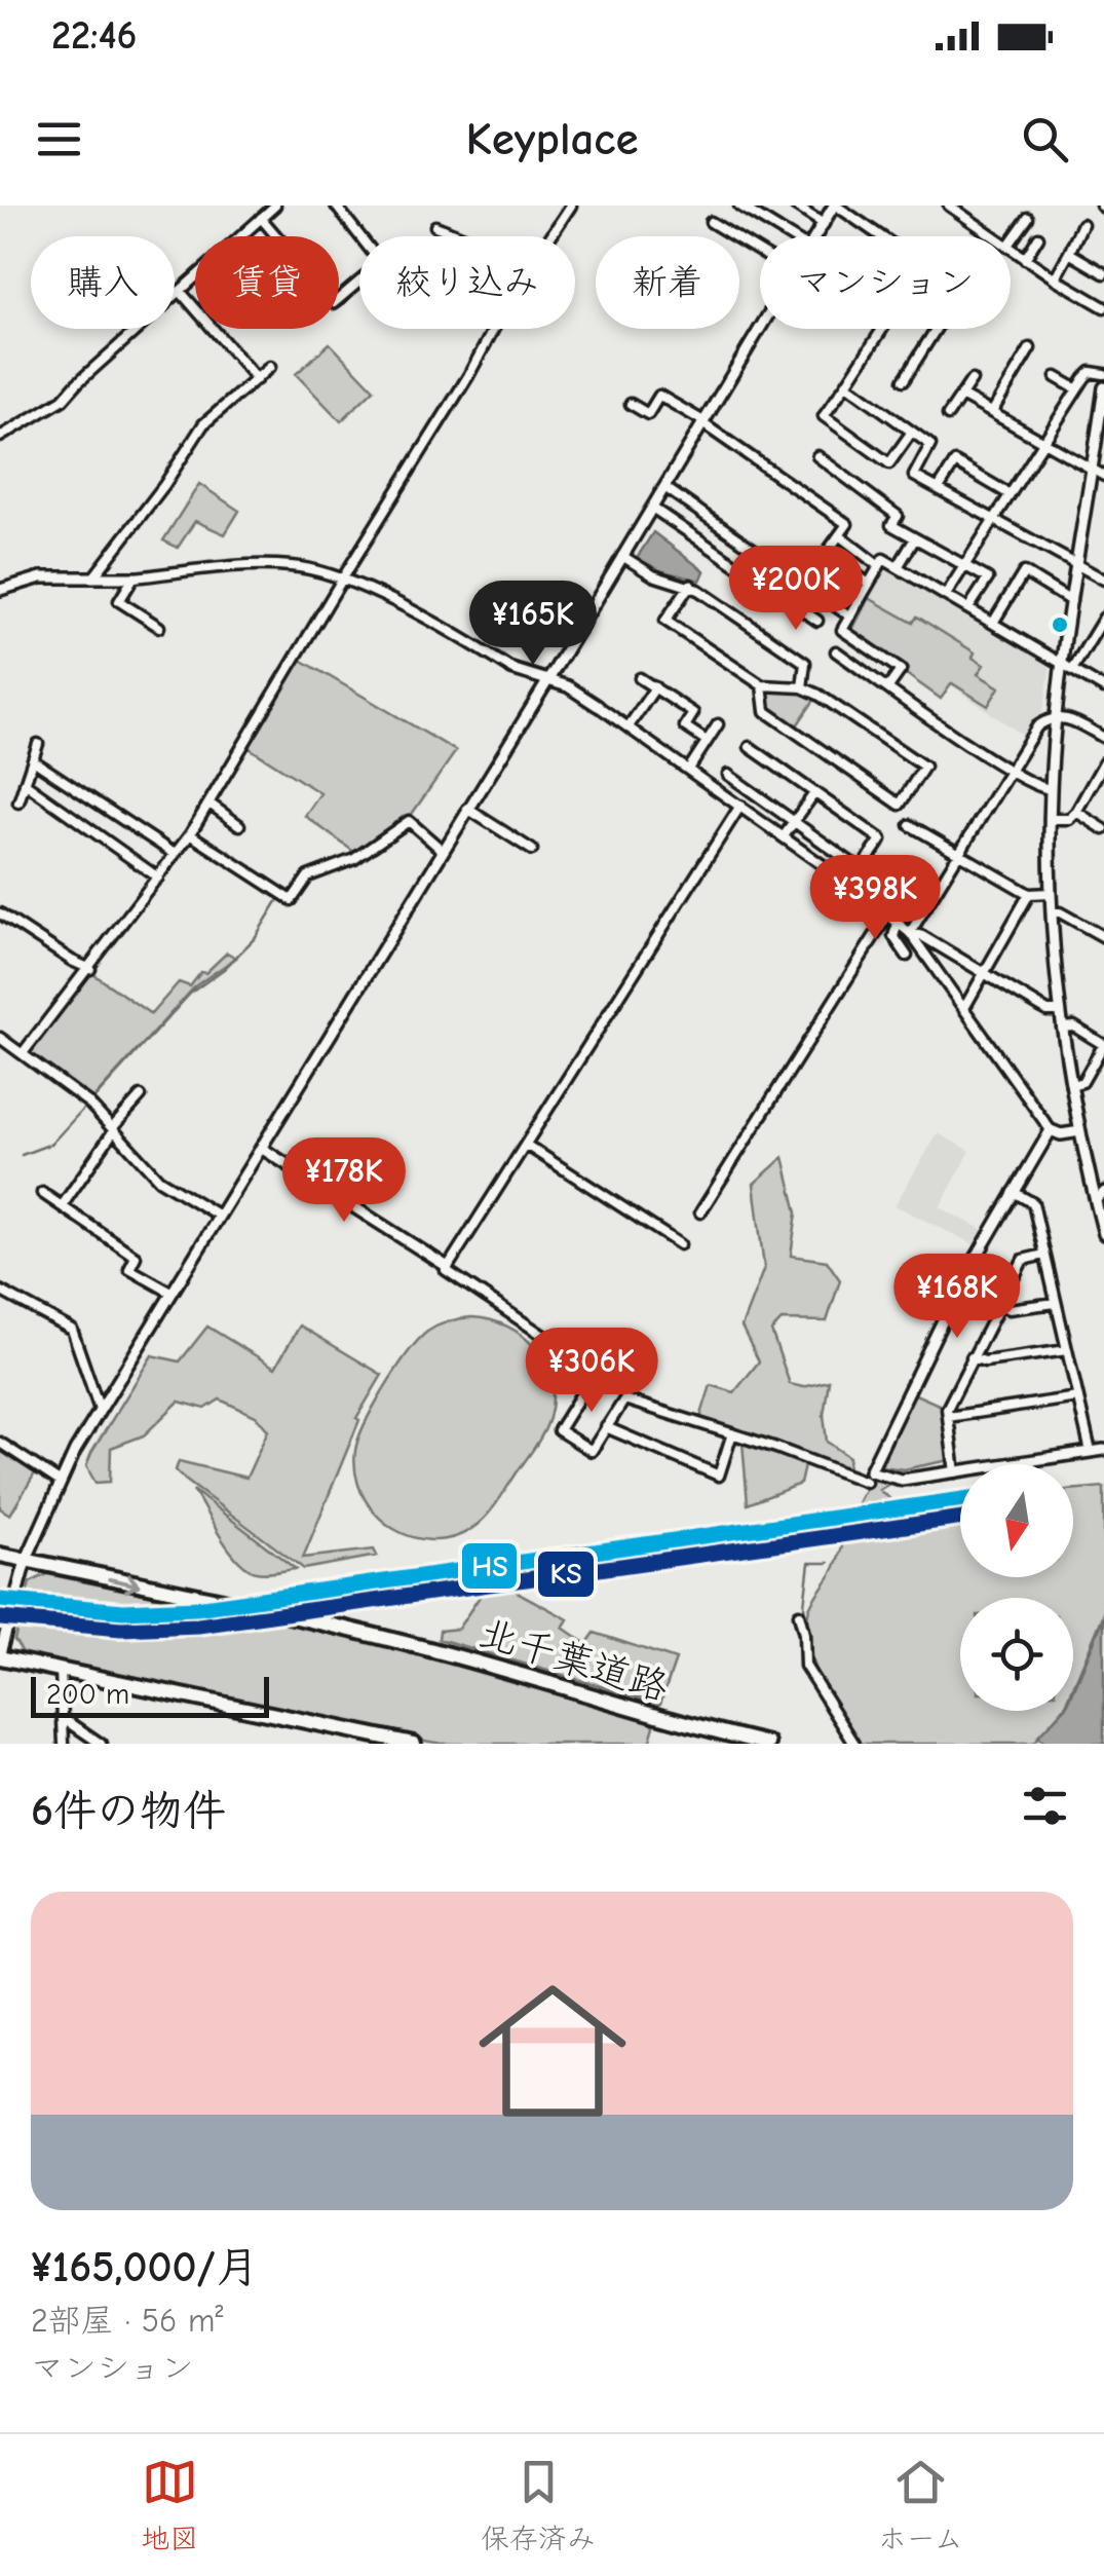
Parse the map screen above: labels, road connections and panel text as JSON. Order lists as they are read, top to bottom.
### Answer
{
  "streets": {
    "highway": ["北千葉道路"]
  },
  "lines": ["transit line HS", "transit line KS"],
  "scale_bar": "200 m",
  "north": "bottom",
  "page": {
    "status": "22:46",
    "header": "Keyplace",
    "chip": [
      "購入",
      "賃貸",
      "絞り込み",
      "新着",
      "マンション"
    ],
    "price": [
      "¥200K",
      "¥165K",
      "¥398K",
      "¥178K",
      "¥168K",
      "¥306K"
    ],
    "scale": "200 m",
    "heading": "6件の物件",
    "list": [
      {
        "name": "¥165,000/月",
        "note": "2部屋 · 56 m² · マンション"
      }
    ],
    "tabs": ["地図", "保存済み", "ホーム"]
  }
}
